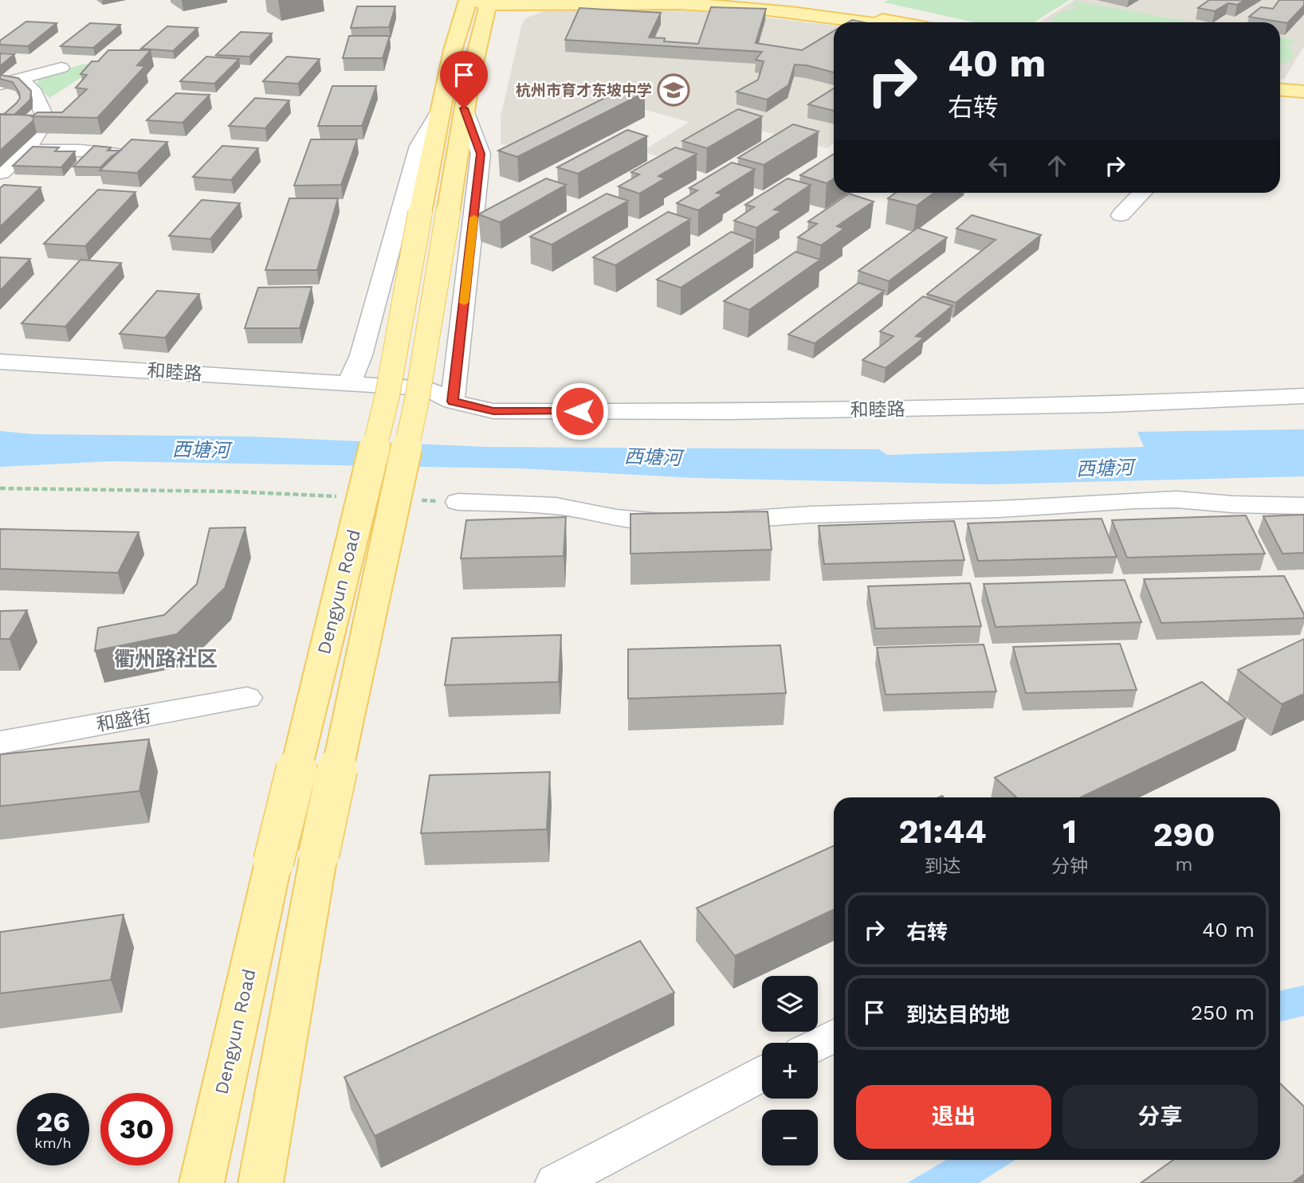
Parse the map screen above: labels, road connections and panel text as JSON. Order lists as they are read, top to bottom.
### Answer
{
  "streets": {
    "main road": ["Dengyun Road"],
    "street": ["和睦路", "和盛街"]
  },
  "districts": ["衢州路社区"],
  "water": ["西塘河"],
  "places": {
    "school or university": ["杭州市育才东坡中学"]
  },
  "page": {
    "turn": ["40 m", "右转"],
    "eta": [
      "21:44",
      "到达",
      "1",
      "分钟",
      "290",
      "m"
    ],
    "list": [
      {
        "name": "右转",
        "value": "40 m"
      },
      {
        "name": "到达目的地",
        "value": "250 m"
      }
    ],
    "map_buttons": ["+", "−"],
    "buttons": ["退出", "分享"],
    "speed": "26 km/h",
    "limit": "30"
  }
}
